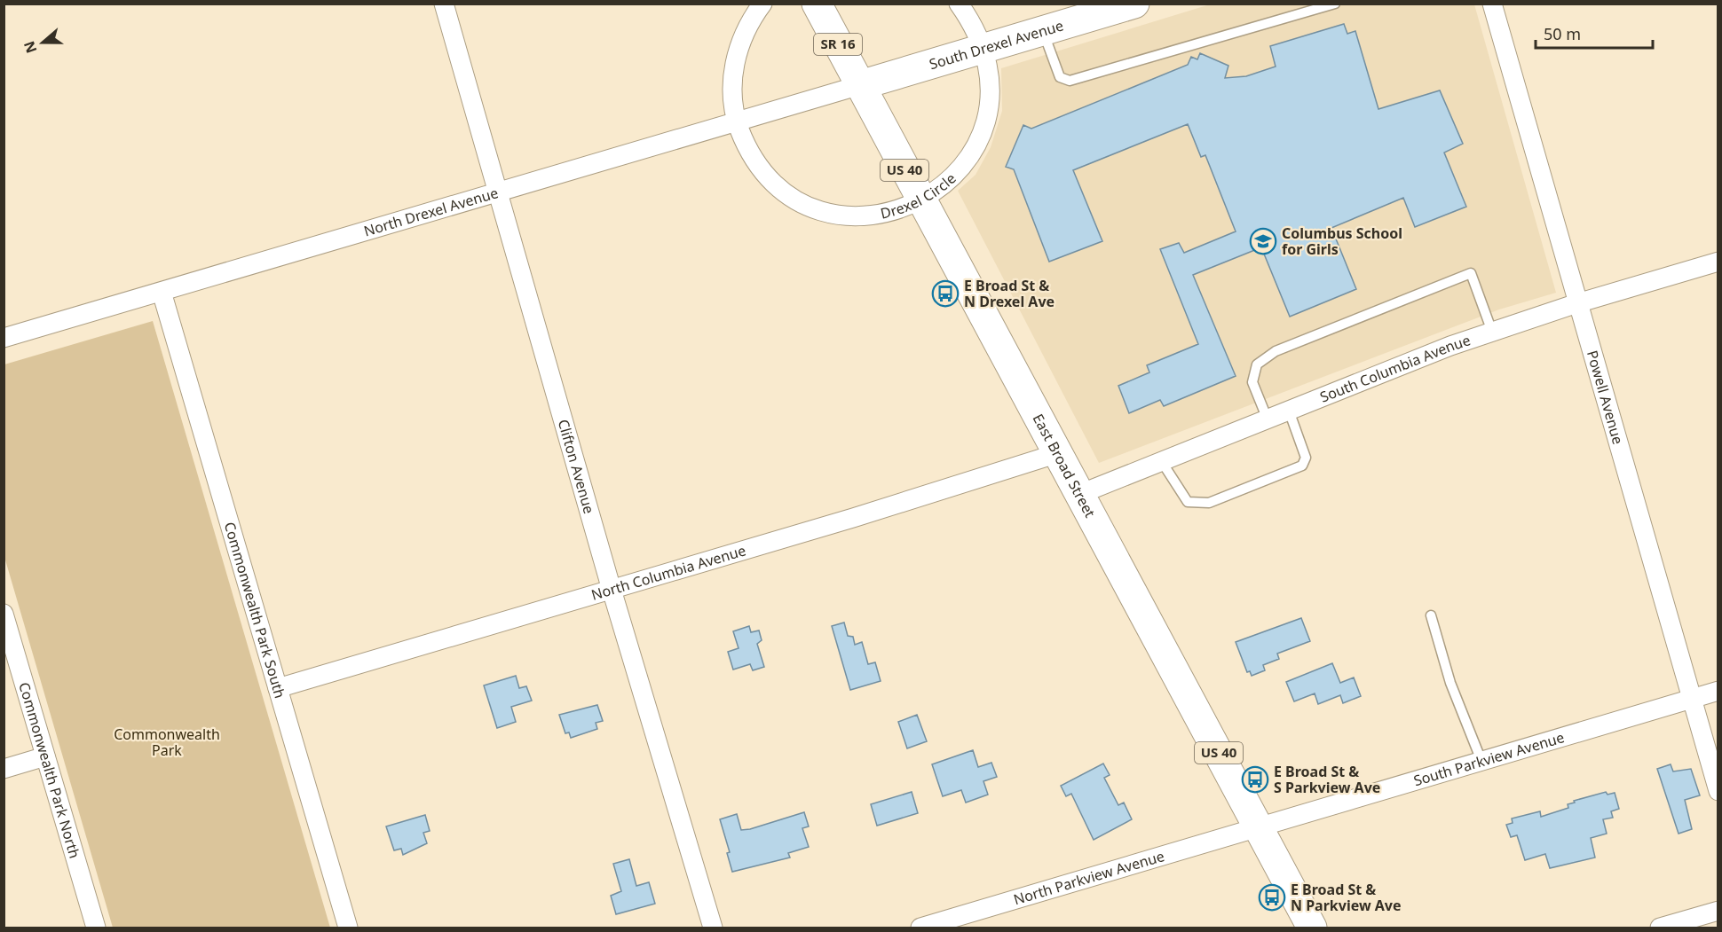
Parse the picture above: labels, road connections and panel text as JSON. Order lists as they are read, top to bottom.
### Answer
{
  "streets": {
    "main road": [
      "SR 16",
      "South Drexel Avenue",
      "US 40",
      "East Broad Street"
    ],
    "street": [
      "Drexel Circle",
      "North Drexel Avenue",
      "South Columbia Avenue",
      "Powell Avenue",
      "Clifton Avenue",
      "North Columbia Avenue",
      "Commonwealth Park South",
      "South Parkview Avenue",
      "Commonwealth Park North",
      "North Parkview Avenue"
    ]
  },
  "crossings": [
    ["South Drexel Avenue", "Drexel Circle"],
    ["South Drexel Avenue", "North Drexel Avenue"],
    ["South Drexel Avenue", "East Broad Street"],
    ["Drexel Circle", "North Drexel Avenue"],
    ["Drexel Circle", "East Broad Street"],
    ["North Drexel Avenue", "East Broad Street"],
    ["North Drexel Avenue", "Clifton Avenue"],
    ["North Drexel Avenue", "Commonwealth Park South"],
    ["South Columbia Avenue", "Powell Avenue"],
    ["South Columbia Avenue", "East Broad Street"],
    ["Powell Avenue", "South Parkview Avenue"],
    ["East Broad Street", "North Columbia Avenue"],
    ["East Broad Street", "South Parkview Avenue"],
    ["East Broad Street", "North Parkview Avenue"],
    ["Clifton Avenue", "North Columbia Avenue"],
    ["North Columbia Avenue", "Commonwealth Park South"],
    ["South Parkview Avenue", "North Parkview Avenue"]
  ],
  "parks": ["Commonwealth Park"],
  "places": {
    "school or university": ["Columbus School for Girls"],
    "bus stop": ["E Broad St & N Drexel Ave", "E Broad St & S Parkview Ave", "E Broad St & N Parkview Ave"]
  },
  "scale_bar": "50 m",
  "north": "left"
}
